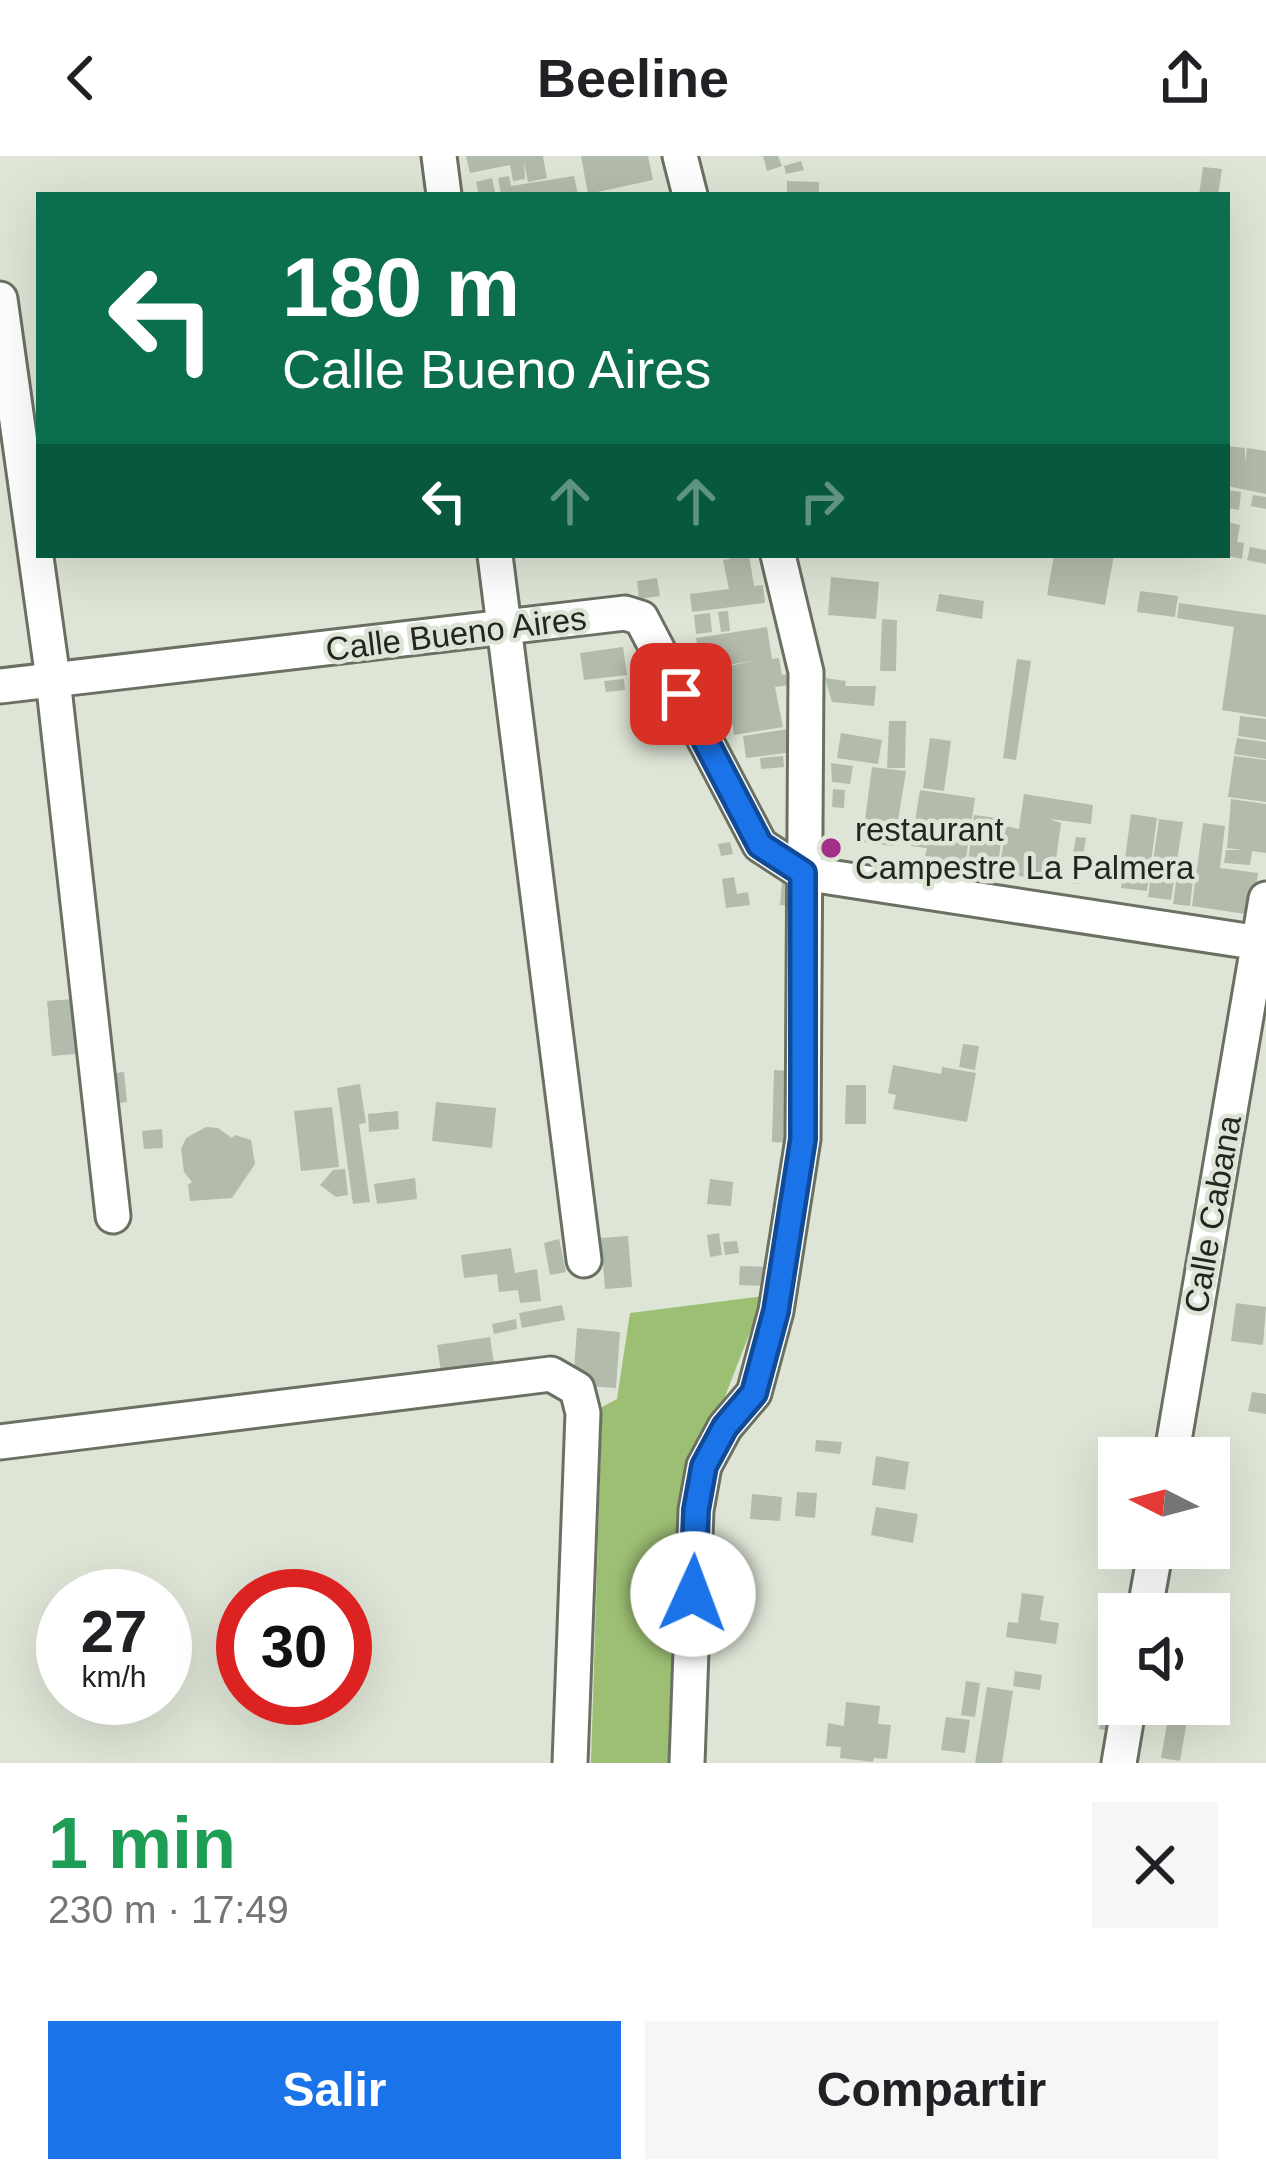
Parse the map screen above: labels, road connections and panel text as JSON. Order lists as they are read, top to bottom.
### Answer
{
  "streets": {
    "street": ["Calle Bueno Aires", "Calle Cabana"]
  },
  "crossings": [
    ["Calle Bueno Aires", "Calle Cabana"]
  ],
  "places": ["restaurant Campestre La Palmera"],
  "north": "left",
  "page": {
    "header": "Beeline",
    "turn": ["180 m", "Calle Bueno Aires"],
    "speed": "27 km/h",
    "limit": "30",
    "heading": ["1 min", "230 m · 17:49"],
    "buttons": ["Salir", "Compartir"]
  }
}
